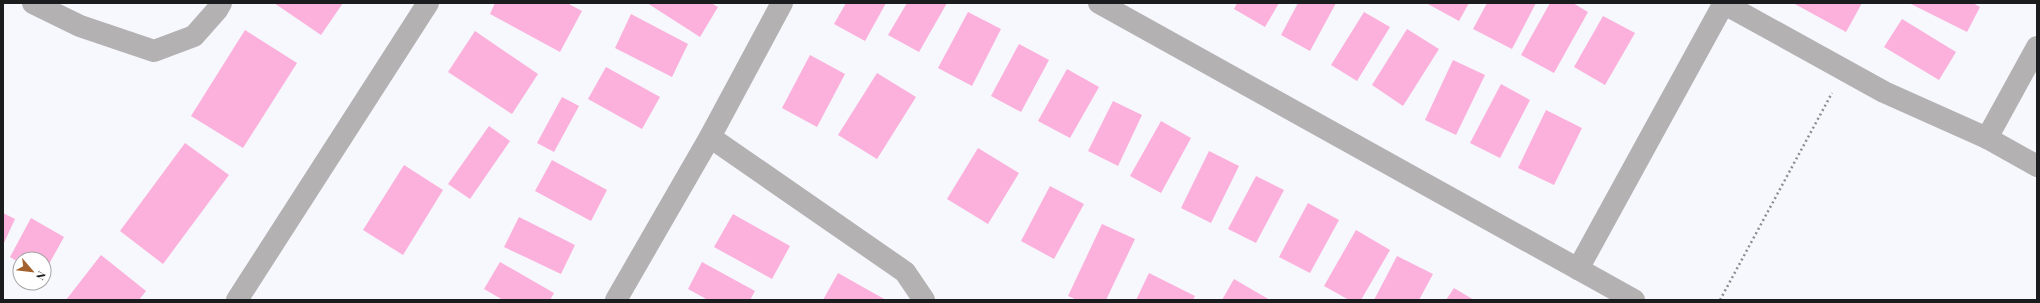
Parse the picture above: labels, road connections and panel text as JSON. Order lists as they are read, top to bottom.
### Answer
{
  "north": "bottom right"
}
